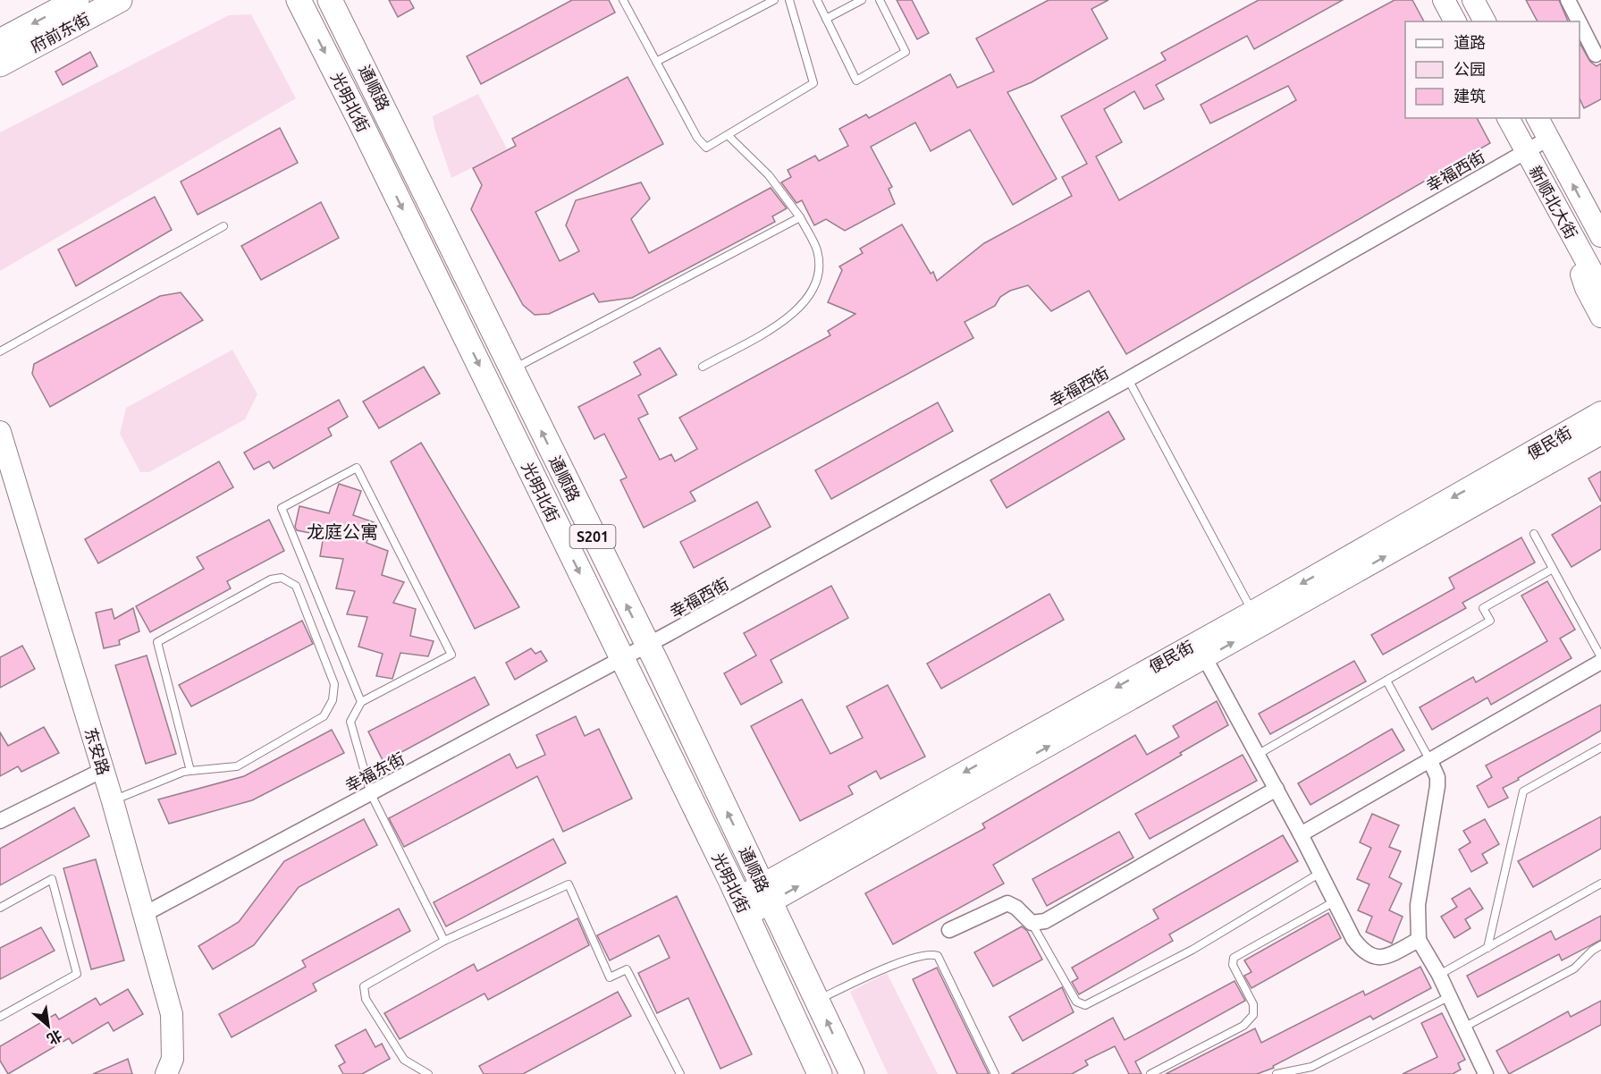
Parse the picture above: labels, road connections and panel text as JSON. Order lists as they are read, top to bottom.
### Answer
{
  "streets": {
    "main road": [
      "府前东街",
      "通顺路",
      "光明北街",
      "S201"
    ],
    "street": [
      "幸福西街",
      "新顺北大街",
      "便民街",
      "东安路",
      "幸福东街"
    ]
  },
  "crossings": [
    ["通顺路", "幸福西街"],
    ["通顺路", "便民街"],
    ["光明北街", "幸福西街"],
    ["光明北街", "便民街"],
    ["光明北街", "幸福东街"],
    ["幸福西街", "新顺北大街"],
    ["幸福西街", "幸福东街"],
    ["东安路", "幸福东街"]
  ],
  "one_way": ["通顺路", "光明北街"],
  "districts": ["龙庭公寓"],
  "legend": ["道路", "公园", "建筑"],
  "north": "bottom right"
}
